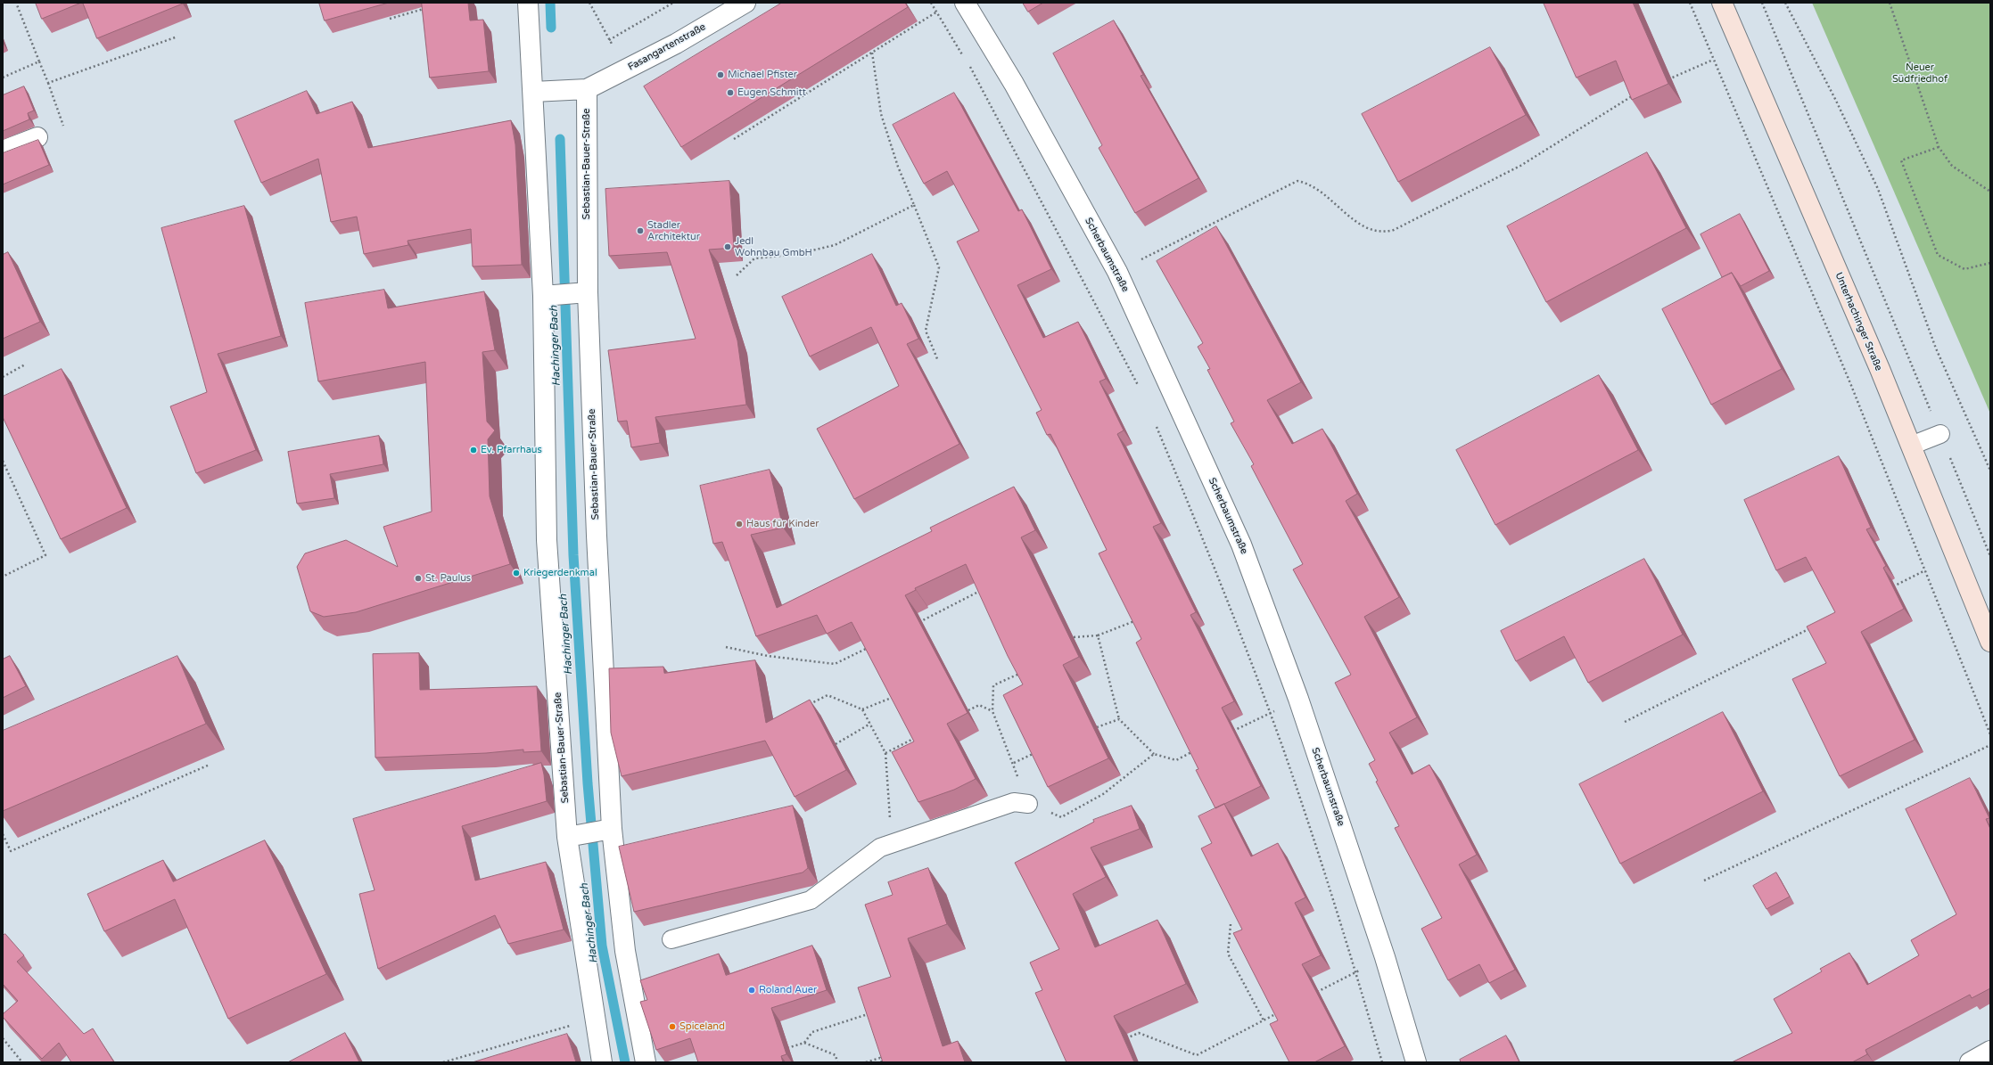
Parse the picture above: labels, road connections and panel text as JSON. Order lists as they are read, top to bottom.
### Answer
{
  "streets": {
    "main road": ["Unterhachinger Straße"],
    "street": ["Fasangartenstraße", "Sebastian-Bauer-Straße", "Scherbaumstraße"]
  },
  "crossings": [
    ["Fasangartenstraße", "Sebastian-Bauer-Straße"]
  ],
  "water": ["Hachinger Bach"],
  "parks": ["Neuer Südfriedhof"],
  "places": [
    "Michael Pfister",
    "Eugen Schmitt",
    "Stadler Architektur",
    "Jedl Wohnbau GmbH",
    "Ev. Pfarrhaus",
    "Haus für Kinder",
    "Kriegerdenkmal",
    "St. Paulus",
    "Roland Auer",
    "Spiceland"
  ]
}
